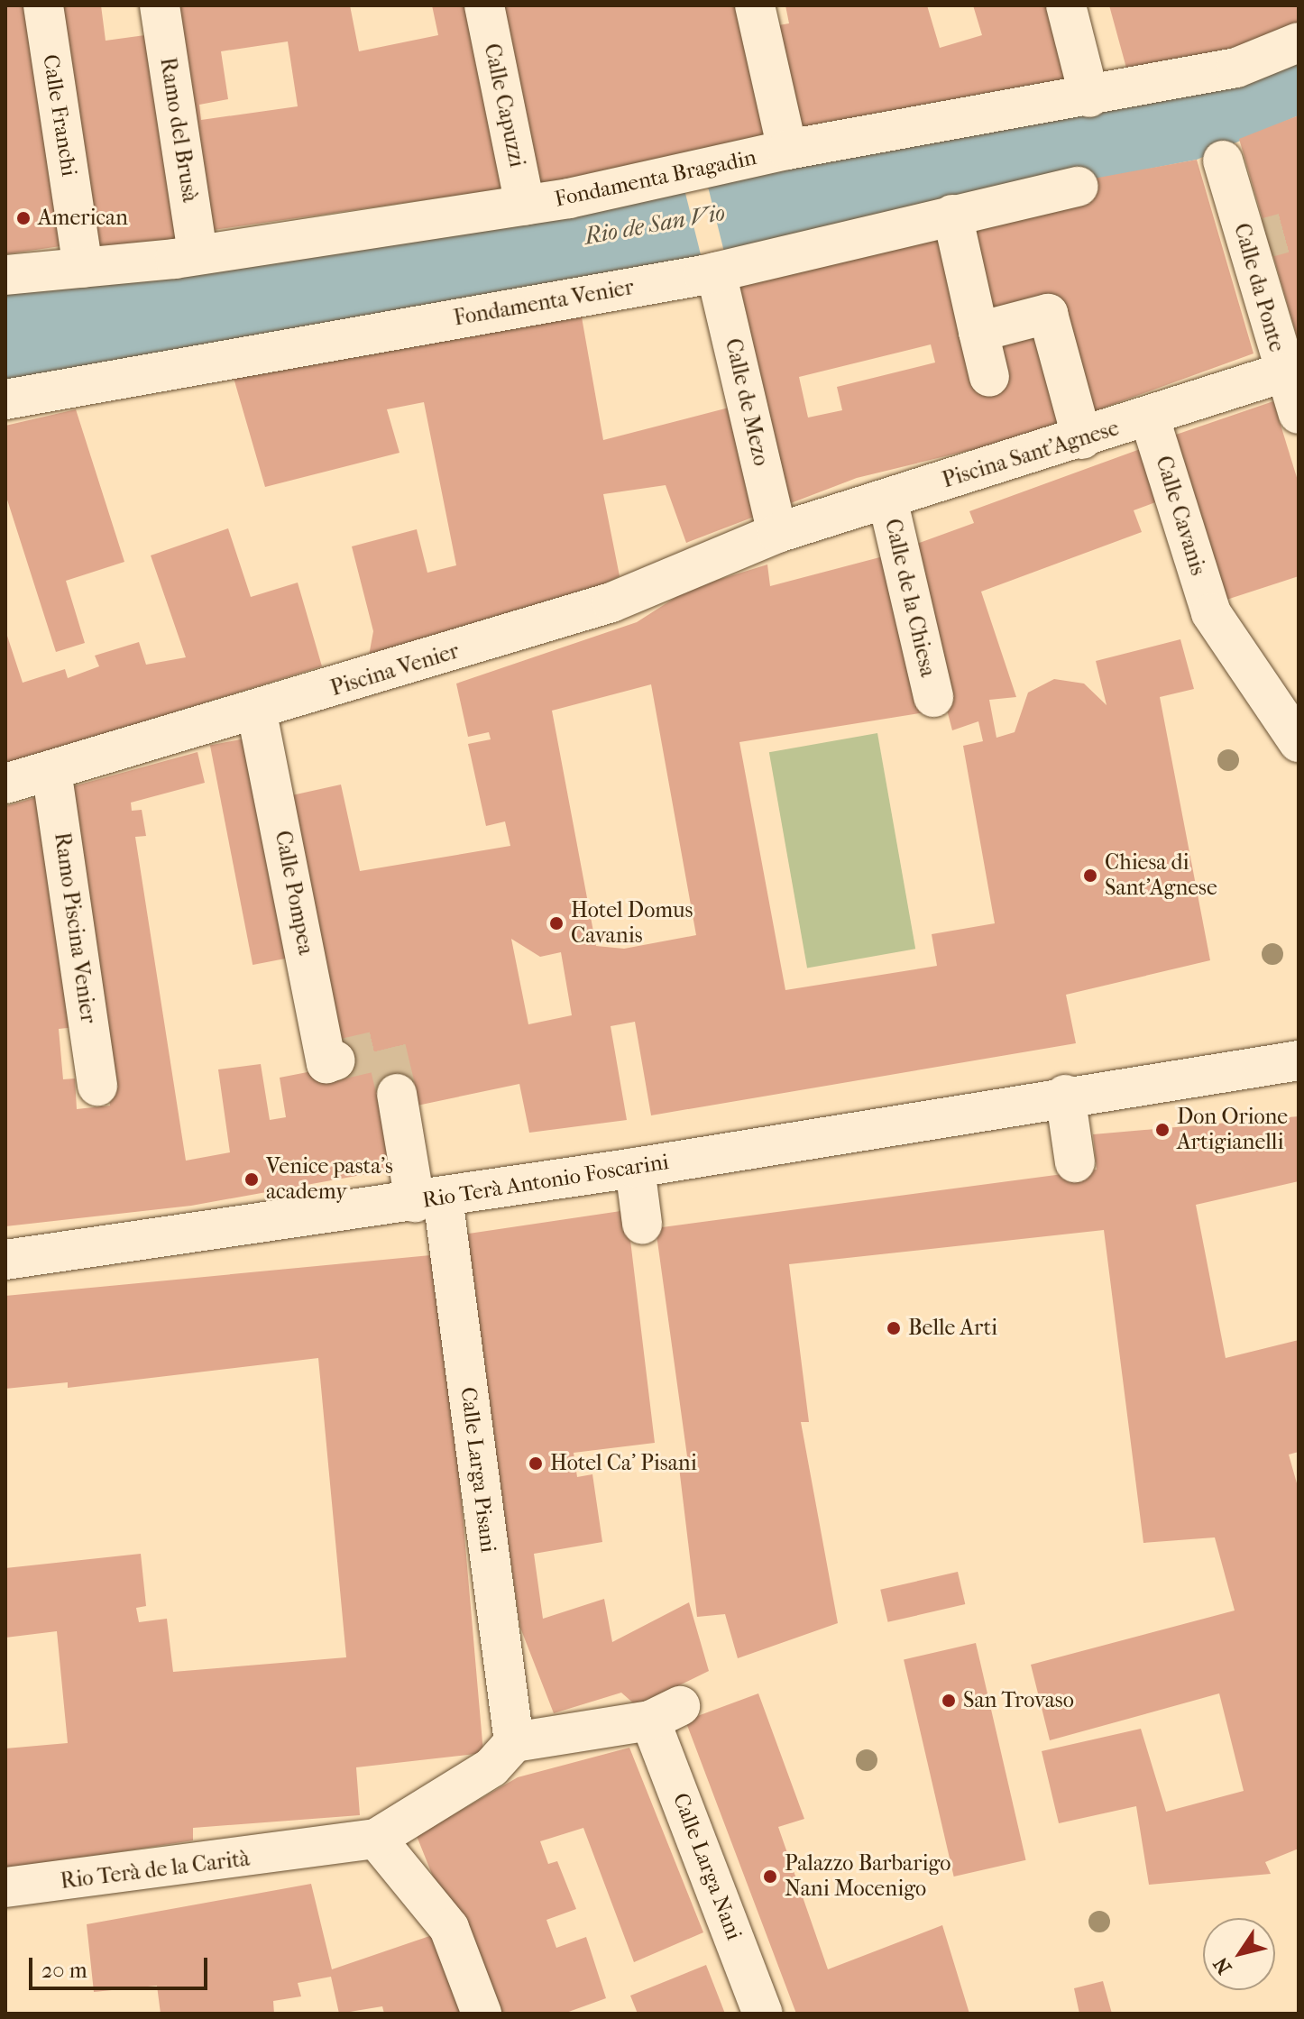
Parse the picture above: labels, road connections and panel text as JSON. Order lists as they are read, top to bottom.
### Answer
{
  "streets": {
    "street": [
      "Calle Capuzzi",
      "Calle Franchi",
      "Ramo del Brusà",
      "Fondamenta Bragadin",
      "Calle da Ponte",
      "Fondamenta Venier",
      "Calle de Mezo",
      "Piscina Sant'Agnese",
      "Calle Cavanis",
      "Calle de la Chiesa",
      "Piscina Venier",
      "Calle Pompea",
      "Ramo Piscina Venier",
      "Rio Terà Antonio Foscarini",
      "Calle Larga Pisani",
      "Calle Larga Nani",
      "Rio Terà de la Carità"
    ]
  },
  "crossings": [
    ["Calle Capuzzi", "Fondamenta Bragadin"],
    ["Calle Franchi", "Fondamenta Bragadin"],
    ["Ramo del Brusà", "Fondamenta Bragadin"],
    ["Calle da Ponte", "Piscina Sant'Agnese"],
    ["Fondamenta Venier", "Calle de Mezo"],
    ["Calle de Mezo", "Piscina Sant'Agnese"],
    ["Calle de Mezo", "Piscina Venier"],
    ["Piscina Sant'Agnese", "Calle Cavanis"],
    ["Piscina Sant'Agnese", "Calle de la Chiesa"],
    ["Piscina Sant'Agnese", "Piscina Venier"],
    ["Piscina Venier", "Calle Pompea"],
    ["Piscina Venier", "Ramo Piscina Venier"],
    ["Rio Terà Antonio Foscarini", "Calle Larga Pisani"],
    ["Calle Larga Pisani", "Calle Larga Nani"]
  ],
  "water": ["Rio de San Vio"],
  "places": [
    "American",
    "Chiesa di Sant'Agnese",
    "Hotel Domus Cavanis",
    "Don Orione Artigianelli",
    "Venice pasta's academy",
    "Belle Arti",
    "Hotel Ca' Pisani",
    "San Trovaso",
    "Palazzo Barbarigo Nani Mocenigo"
  ],
  "scale_bar": "20 m",
  "north": "bottom left"
}
